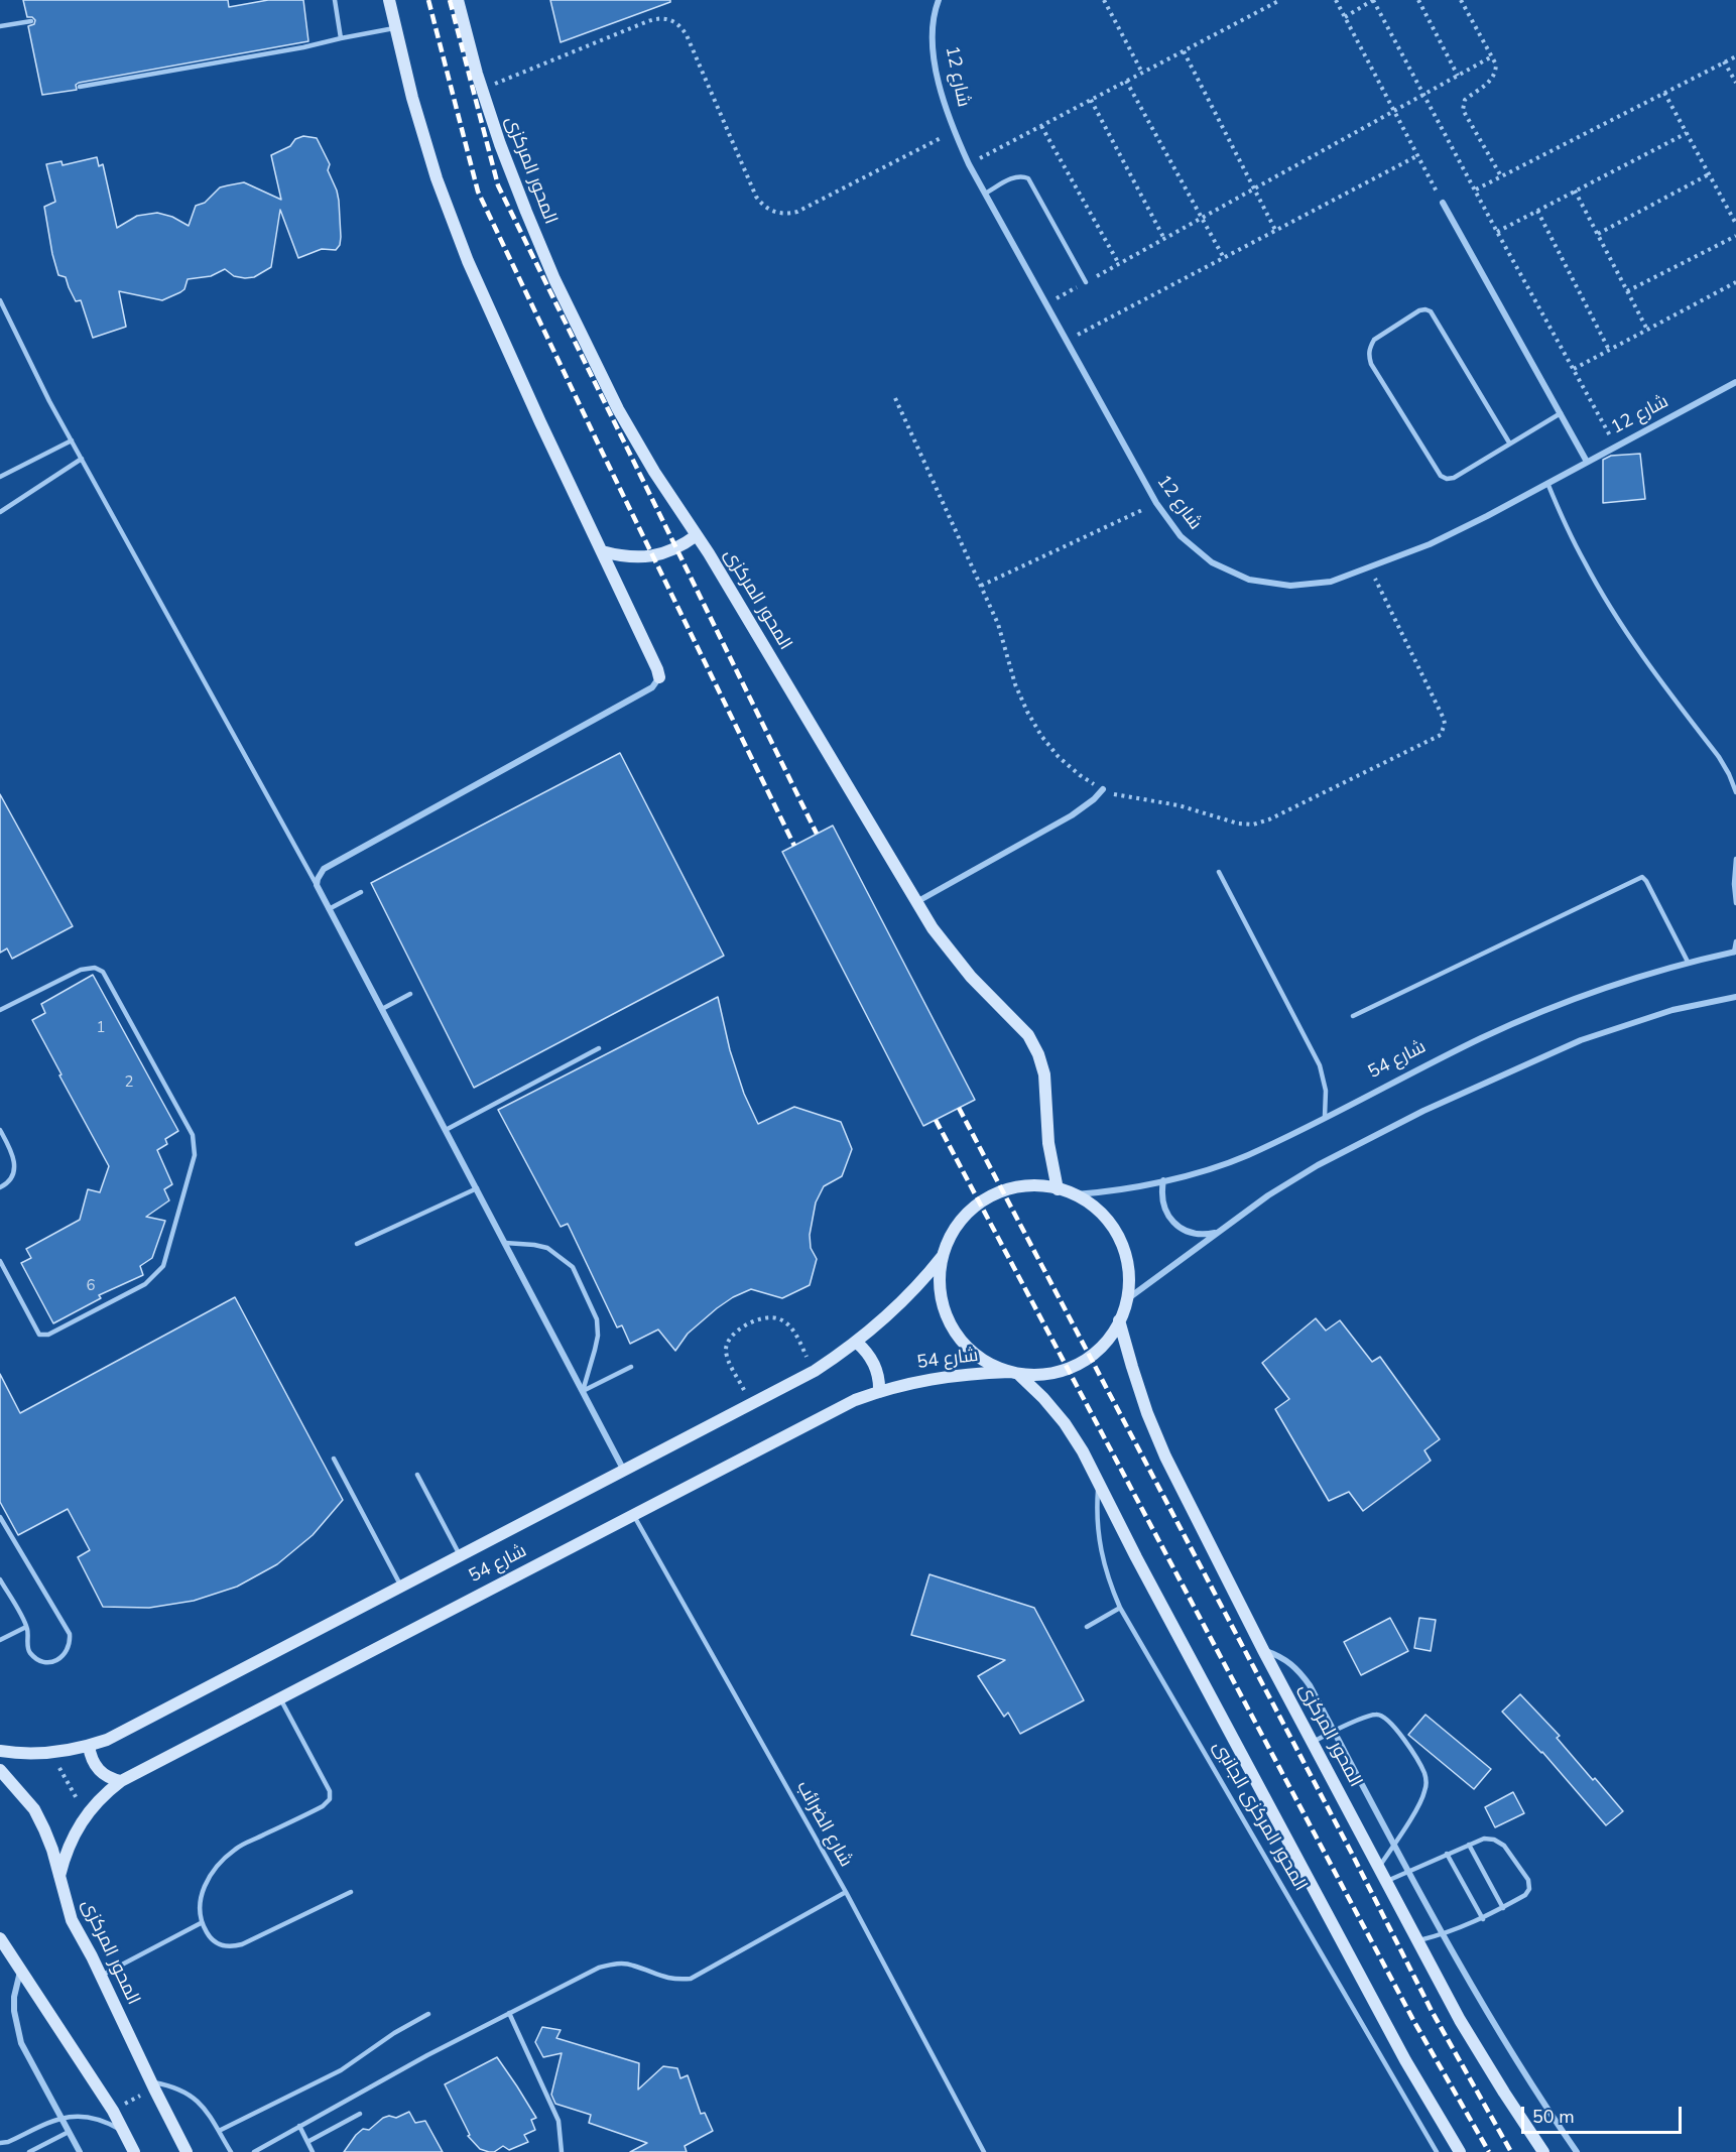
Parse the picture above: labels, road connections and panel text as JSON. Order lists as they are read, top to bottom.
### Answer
{
  "streets": {
    "main road": ["المحور المركزى", "شارع 54"],
    "street": ["شارع 12"],
    "lane": ["المحور المركزى الجانبى", "شارع الضرائب"]
  },
  "crossings": [
    ["المحور المركزى", "شارع 54"],
    ["شارع 54", "شارع الضرائب"]
  ],
  "house_numbers": ["1", "2", "6"],
  "scale_bar": "50 m"
}
